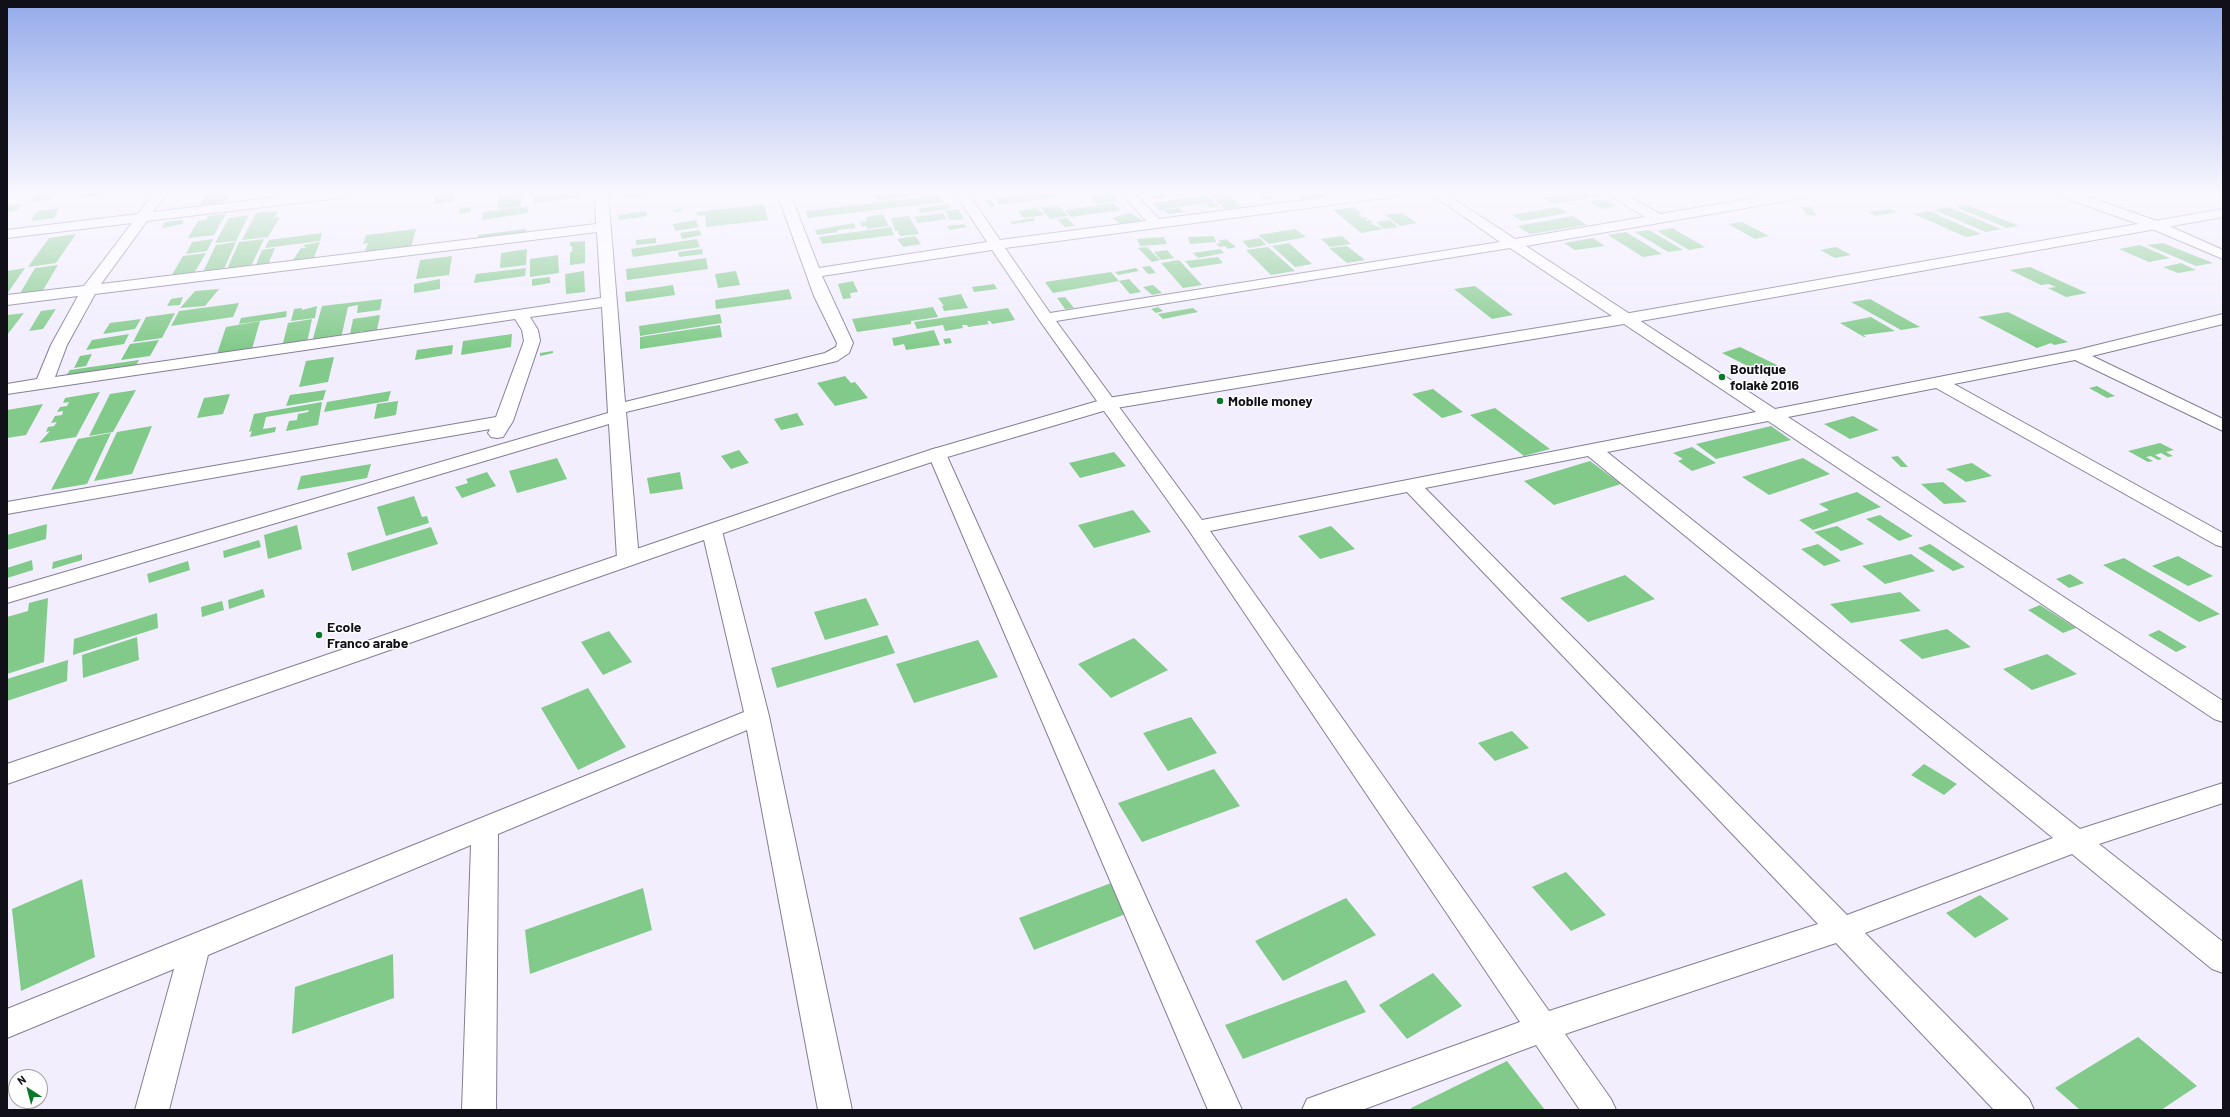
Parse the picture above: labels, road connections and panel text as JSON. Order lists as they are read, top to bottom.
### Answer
{
  "places": ["Boutique folakè 2016", "Mobile money", "Ecole Franco arabe"],
  "north": "top left"
}
